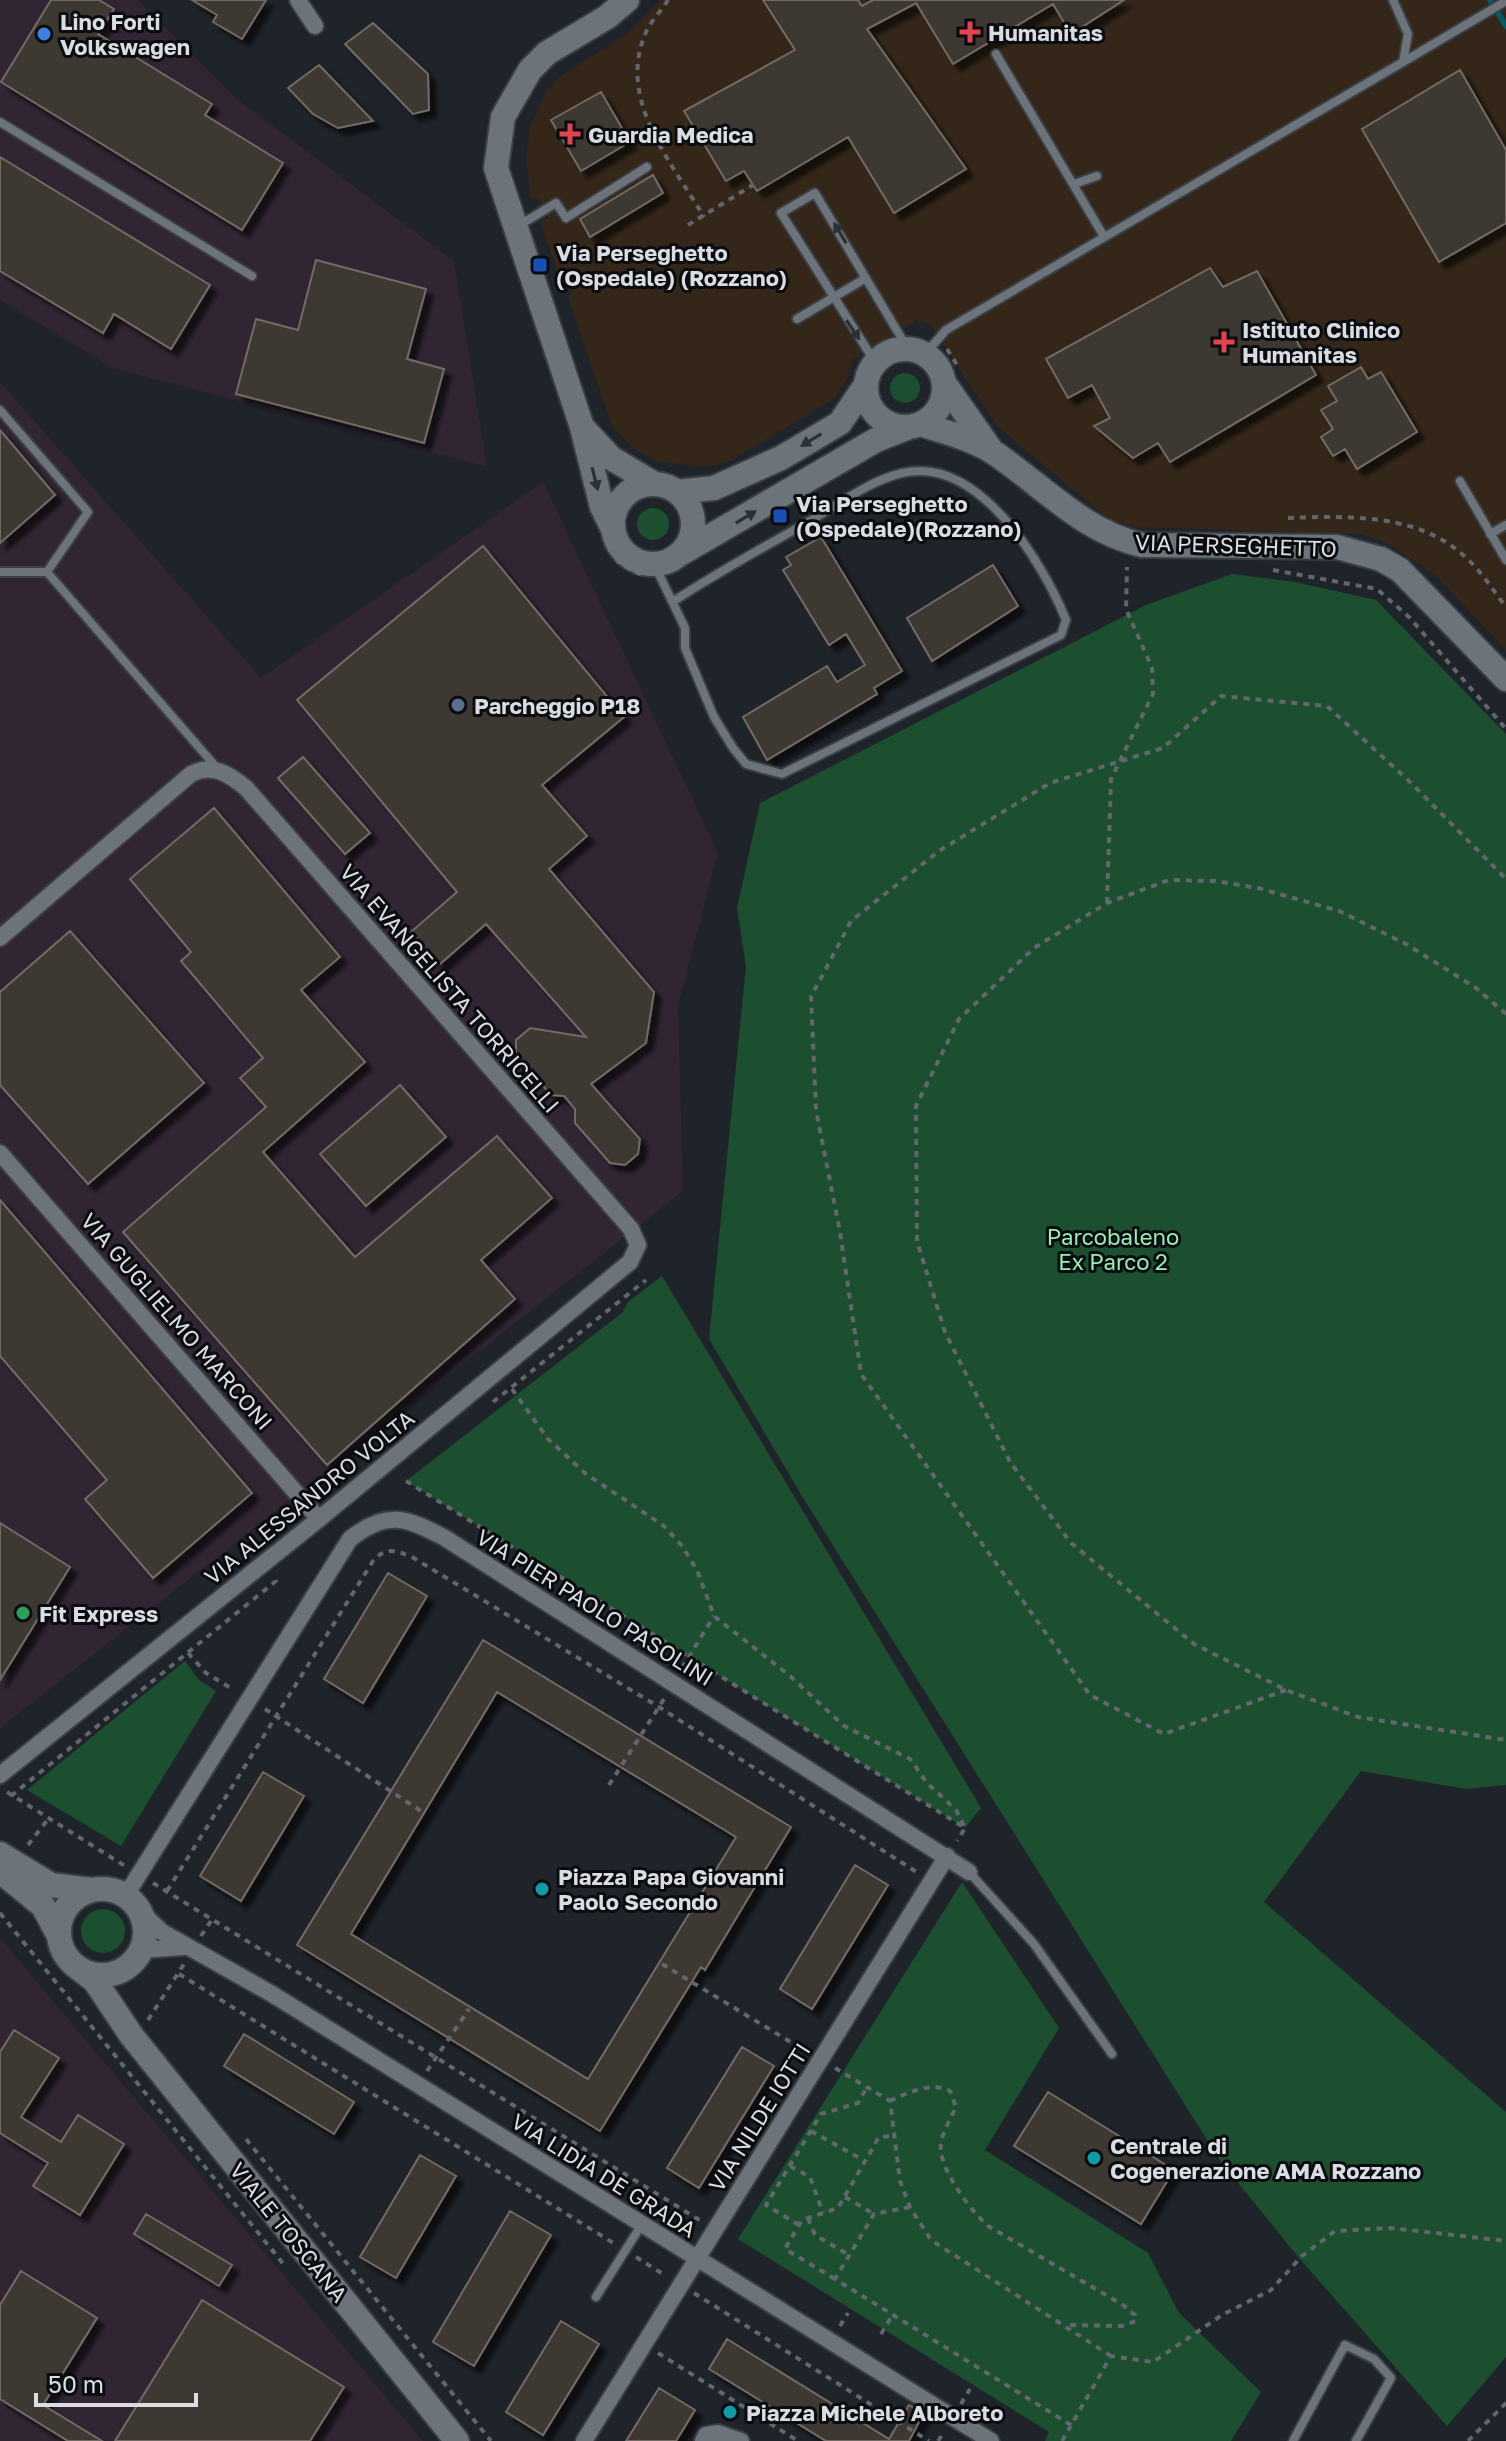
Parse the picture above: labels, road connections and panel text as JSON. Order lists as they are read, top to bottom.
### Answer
{
  "streets": {
    "street": [
      "VIA PERSEGHETTO",
      "VIA EVANGELISTA TORRICELLI",
      "VIA GUGLIELMO MARCONI",
      "VIA ALESSANDRO VOLTA",
      "VIA PIER PAOLO PASOLINI",
      "VIA NILDE IOTTI",
      "VIA LIDIA DE GRADA",
      "VIALE TOSCANA"
    ]
  },
  "crossings": [
    ["VIA EVANGELISTA TORRICELLI", "VIA ALESSANDRO VOLTA"],
    ["VIA GUGLIELMO MARCONI", "VIA ALESSANDRO VOLTA"],
    ["VIA PIER PAOLO PASOLINI", "VIA NILDE IOTTI"],
    ["VIA PIER PAOLO PASOLINI", "VIA LIDIA DE GRADA"],
    ["VIA PIER PAOLO PASOLINI", "VIALE TOSCANA"],
    ["VIA NILDE IOTTI", "VIA LIDIA DE GRADA"],
    ["VIA LIDIA DE GRADA", "VIALE TOSCANA"]
  ],
  "parks": ["Parcobaleno Ex Parco 2"],
  "places": {
    "health": ["Humanitas", "Guardia Medica", "Istituto Clinico Humanitas"],
    "other": [
      "Lino Forti Volkswagen",
      "Parcheggio P18",
      "Fit Express",
      "Piazza Papa Giovanni Paolo Secondo",
      "Centrale di Cogenerazione AMA Rozzano",
      "Piazza Michele Alboreto"
    ],
    "transit": ["Via Perseghetto (Ospedale) (Rozzano)", "Via Perseghetto (Ospedale)(Rozzano)"]
  },
  "scale_bar": "50 m"
}
